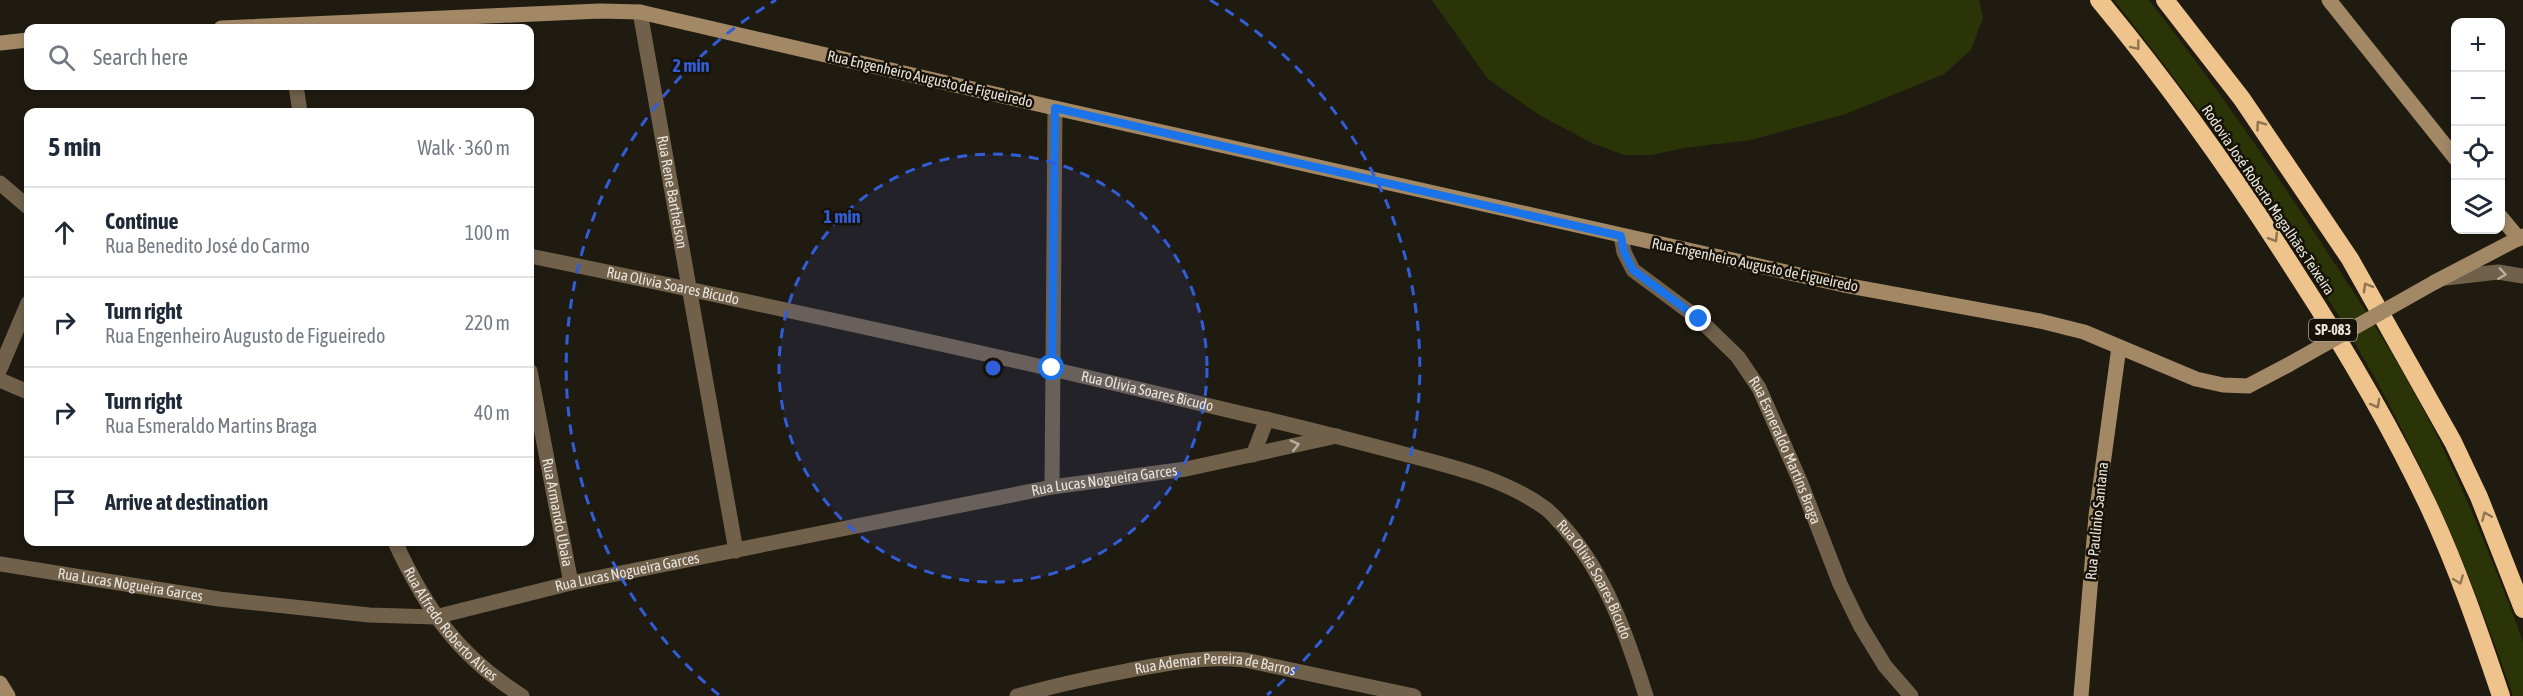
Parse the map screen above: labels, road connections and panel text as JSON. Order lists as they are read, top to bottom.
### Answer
{
  "streets": {
    "highway": ["Rodovia José Roberto Magalhães Teixeira", "SP-083"],
    "main road": ["Rua Engenheiro Augusto de Figueiredo", "Rua Paulinio Santana"],
    "street": [
      "Rua Rene Barthelson",
      "Rua Olivia Soares Bicudo",
      "Rua Esmeraldo Martins Braga",
      "Rua Lucas Nogueira Garces",
      "Rua Armando Ubaia",
      "Rua Alfredo Roberto Alves",
      "Rua Ademar Pereira de Barros"
    ]
  },
  "crossings": [
    ["Rua Engenheiro Augusto de Figueiredo", "Rua Rene Barthelson"],
    ["Rua Engenheiro Augusto de Figueiredo", "Rua Esmeraldo Martins Braga"],
    ["Rua Engenheiro Augusto de Figueiredo", "Rua Paulinio Santana"],
    ["Rua Rene Barthelson", "Rua Olivia Soares Bicudo"],
    ["Rua Rene Barthelson", "Rua Lucas Nogueira Garces"],
    ["Rua Olivia Soares Bicudo", "Rua Lucas Nogueira Garces"],
    ["Rua Lucas Nogueira Garces", "Rua Armando Ubaia"],
    ["Rua Lucas Nogueira Garces", "Rua Alfredo Roberto Alves"]
  ],
  "page": {
    "map_buttons": ["+", "−"],
    "search": "Search here",
    "heading": ["5 min", "Walk · 360 m"],
    "list": [
      ["Continue", "Rua Benedito José do Carmo", "100 m"],
      ["Turn right", "Rua Engenheiro Augusto de Figueiredo", "220 m"],
      ["Turn right", "Rua Esmeraldo Martins Braga", "40 m"],
      "Arrive at destination"
    ]
  },
  "rings": ["2 min", "1 min"]
}
